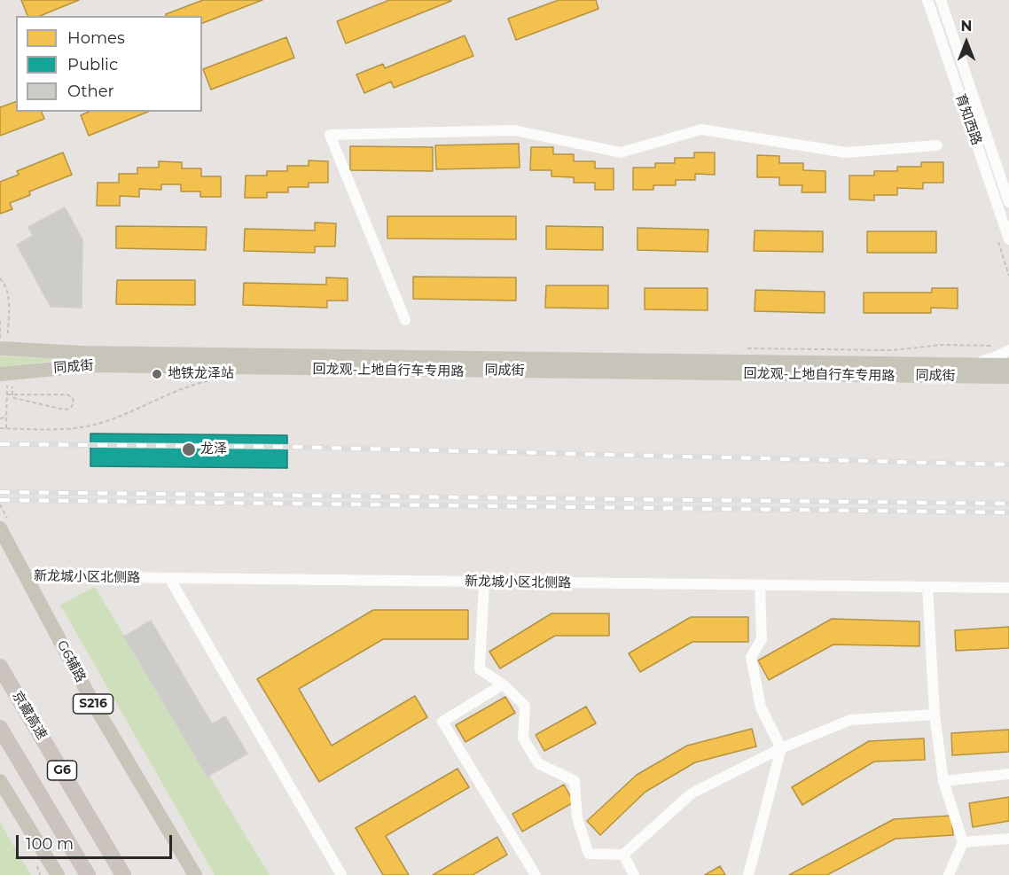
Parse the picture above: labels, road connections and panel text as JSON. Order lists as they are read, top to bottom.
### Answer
{
  "streets": {
    "highway": ["京藏高速", "G6"],
    "main road": ["同成街", "G6辅路", "S216"],
    "street": ["育知西路", "新龙城小区北侧路"]
  },
  "crossings": [
    ["新龙城小区北侧路", "G6辅路"]
  ],
  "places": ["地铁龙泽站", "龙泽"],
  "legend": ["Homes", "Public", "Other"],
  "scale_bar": "100 m",
  "north": "top"
}
